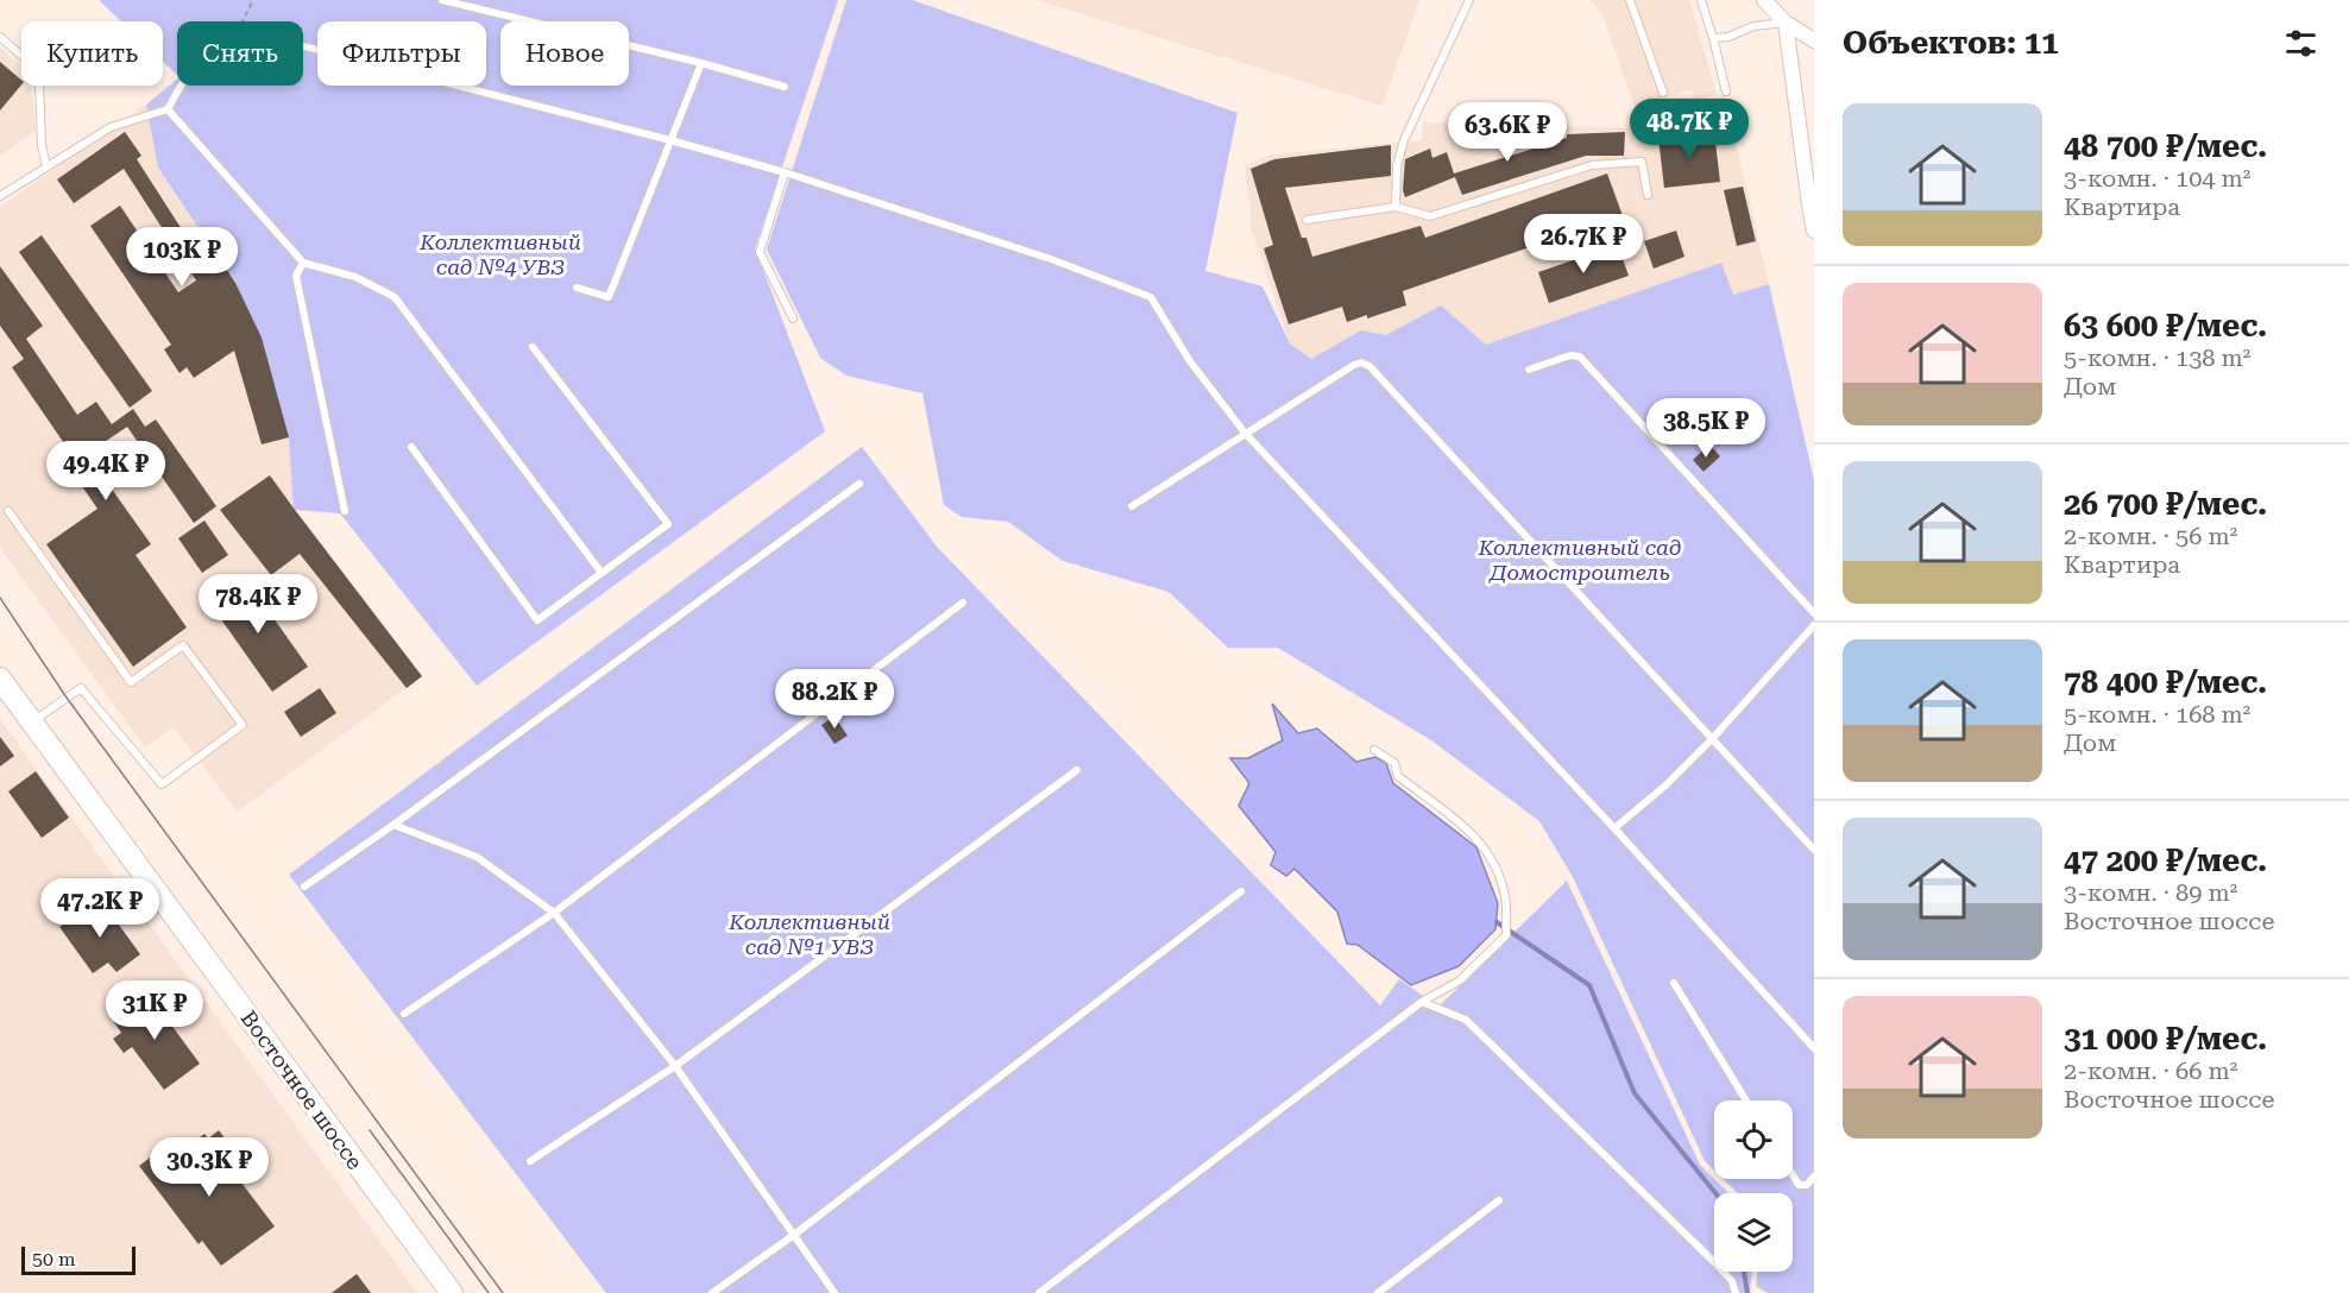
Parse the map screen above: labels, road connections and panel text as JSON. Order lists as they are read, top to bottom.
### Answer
{
  "streets": {
    "main road": ["Восточное шоссе"]
  },
  "parks": ["Коллективный сад №4 УВЗ", "Коллективный сад Домостроитель", "Коллективный сад №1 УВЗ"],
  "scale_bar": "50 m",
  "page": {
    "heading": "Объектов: 11",
    "chip": [
      "Купить",
      "Снять",
      "Фильтры",
      "Новое"
    ],
    "list": [
      {
        "name": "48 700 ₽/мес.",
        "note": "3-комн. · 104 m² · Квартира"
      },
      {
        "name": "63 600 ₽/мес.",
        "note": "5-комн. · 138 m² · Дом"
      },
      {
        "name": "26 700 ₽/мес.",
        "note": "2-комн. · 56 m² · Квартира"
      },
      {
        "name": "78 400 ₽/мес.",
        "note": "5-комн. · 168 m² · Дом"
      },
      {
        "name": "47 200 ₽/мес.",
        "note": "3-комн. · 89 m² · Восточное шоссе"
      },
      {
        "name": "31 000 ₽/мес.",
        "note": "2-комн. · 66 m² · Восточное шоссе"
      }
    ],
    "price": [
      "48.7K ₽",
      "63.6K ₽",
      "26.7K ₽",
      "103K ₽",
      "38.5K ₽",
      "49.4K ₽",
      "78.4K ₽",
      "88.2K ₽",
      "47.2K ₽",
      "31K ₽",
      "30.3K ₽"
    ],
    "scale": "50 m"
  }
}
